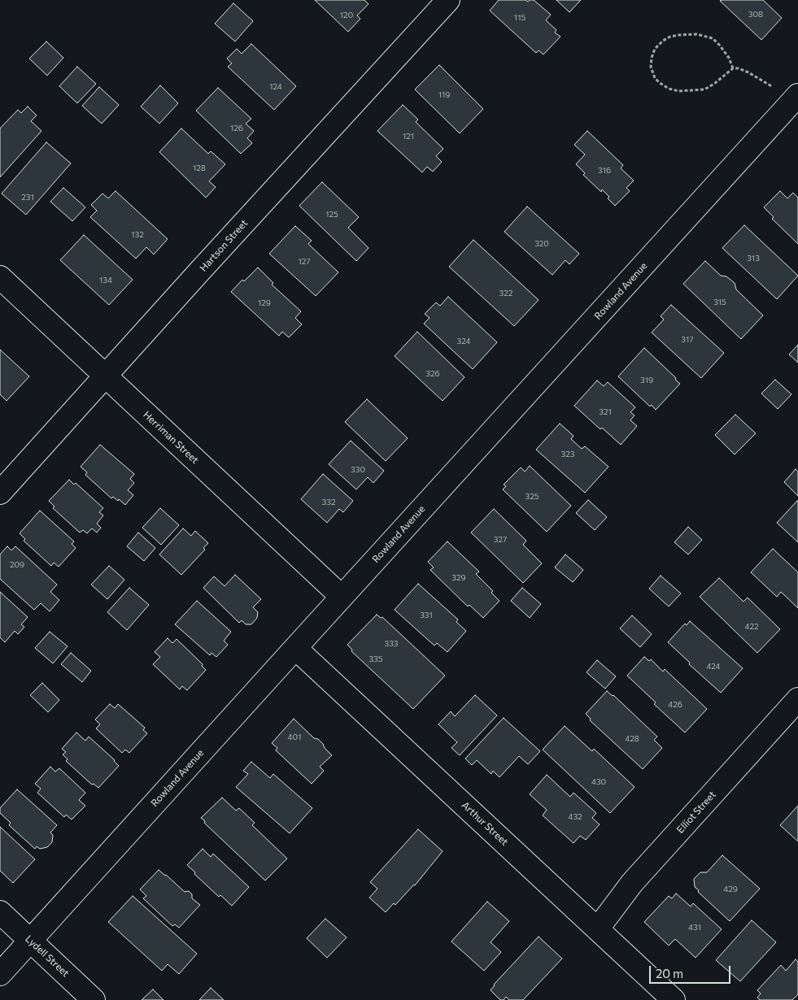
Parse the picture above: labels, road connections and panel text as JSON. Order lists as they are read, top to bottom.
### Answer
{
  "streets": {
    "street": [
      "Hartson Street",
      "Rowland Avenue",
      "Herriman Street",
      "Elliot Street",
      "Arthur Street",
      "Lydell Street"
    ]
  },
  "crossings": [
    ["Hartson Street", "Herriman Street"],
    ["Rowland Avenue", "Herriman Street"],
    ["Rowland Avenue", "Arthur Street"],
    ["Rowland Avenue", "Lydell Street"],
    ["Elliot Street", "Arthur Street"]
  ],
  "house_numbers": [
    "308",
    "120",
    "115",
    "124",
    "119",
    "126",
    "121",
    "128",
    "316",
    "231",
    "125",
    "132",
    "320",
    "313",
    "127",
    "134",
    "322",
    "315",
    "129",
    "317",
    "324",
    "326",
    "319",
    "321",
    "323",
    "330",
    "325",
    "332",
    "327",
    "209",
    "329",
    "331",
    "422",
    "333",
    "335",
    "424",
    "426",
    "401",
    "428",
    "430",
    "432",
    "429",
    "431"
  ],
  "scale_bar": "20 m"
}
